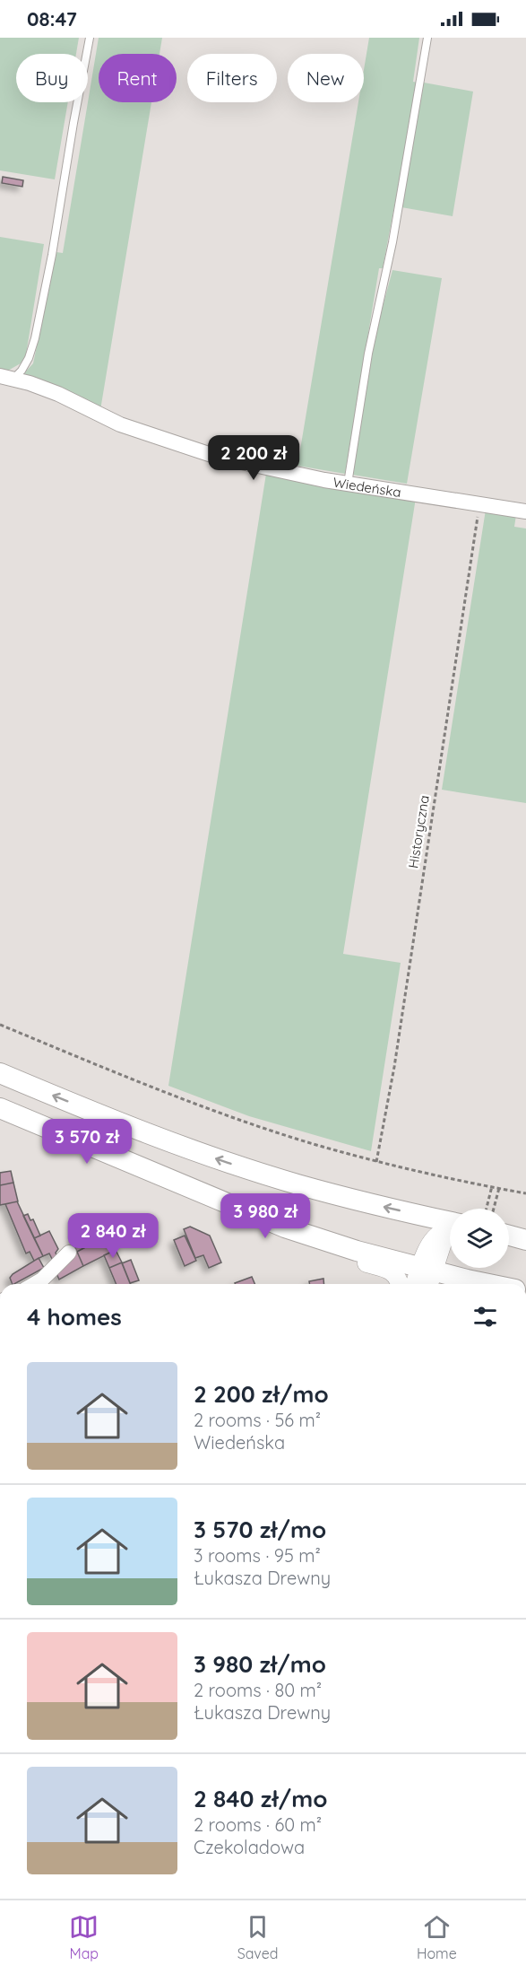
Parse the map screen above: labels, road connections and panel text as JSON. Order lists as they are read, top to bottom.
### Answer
{
  "streets": {
    "street": ["Wiedeńska"],
    "path": ["Historyczna"]
  },
  "crossings": [
    ["Wiedeńska", "Historyczna"]
  ],
  "page": {
    "status": "08:47",
    "chip": [
      "Buy",
      "Rent",
      "Filters",
      "New"
    ],
    "price": [
      "2 200 zł",
      "3 570 zł",
      "3 980 zł",
      "2 840 zł"
    ],
    "heading": "4 homes",
    "list": [
      {
        "name": "2 200 zł/mo",
        "note": "2 rooms · 56 m² · Wiedeńska"
      },
      {
        "name": "3 570 zł/mo",
        "note": "3 rooms · 95 m² · Łukasza Drewny"
      },
      {
        "name": "3 980 zł/mo",
        "note": "2 rooms · 80 m² · Łukasza Drewny"
      },
      {
        "name": "2 840 zł/mo",
        "note": "2 rooms · 60 m² · Czekoladowa"
      }
    ],
    "tabs": ["Map", "Saved", "Home"]
  }
}
